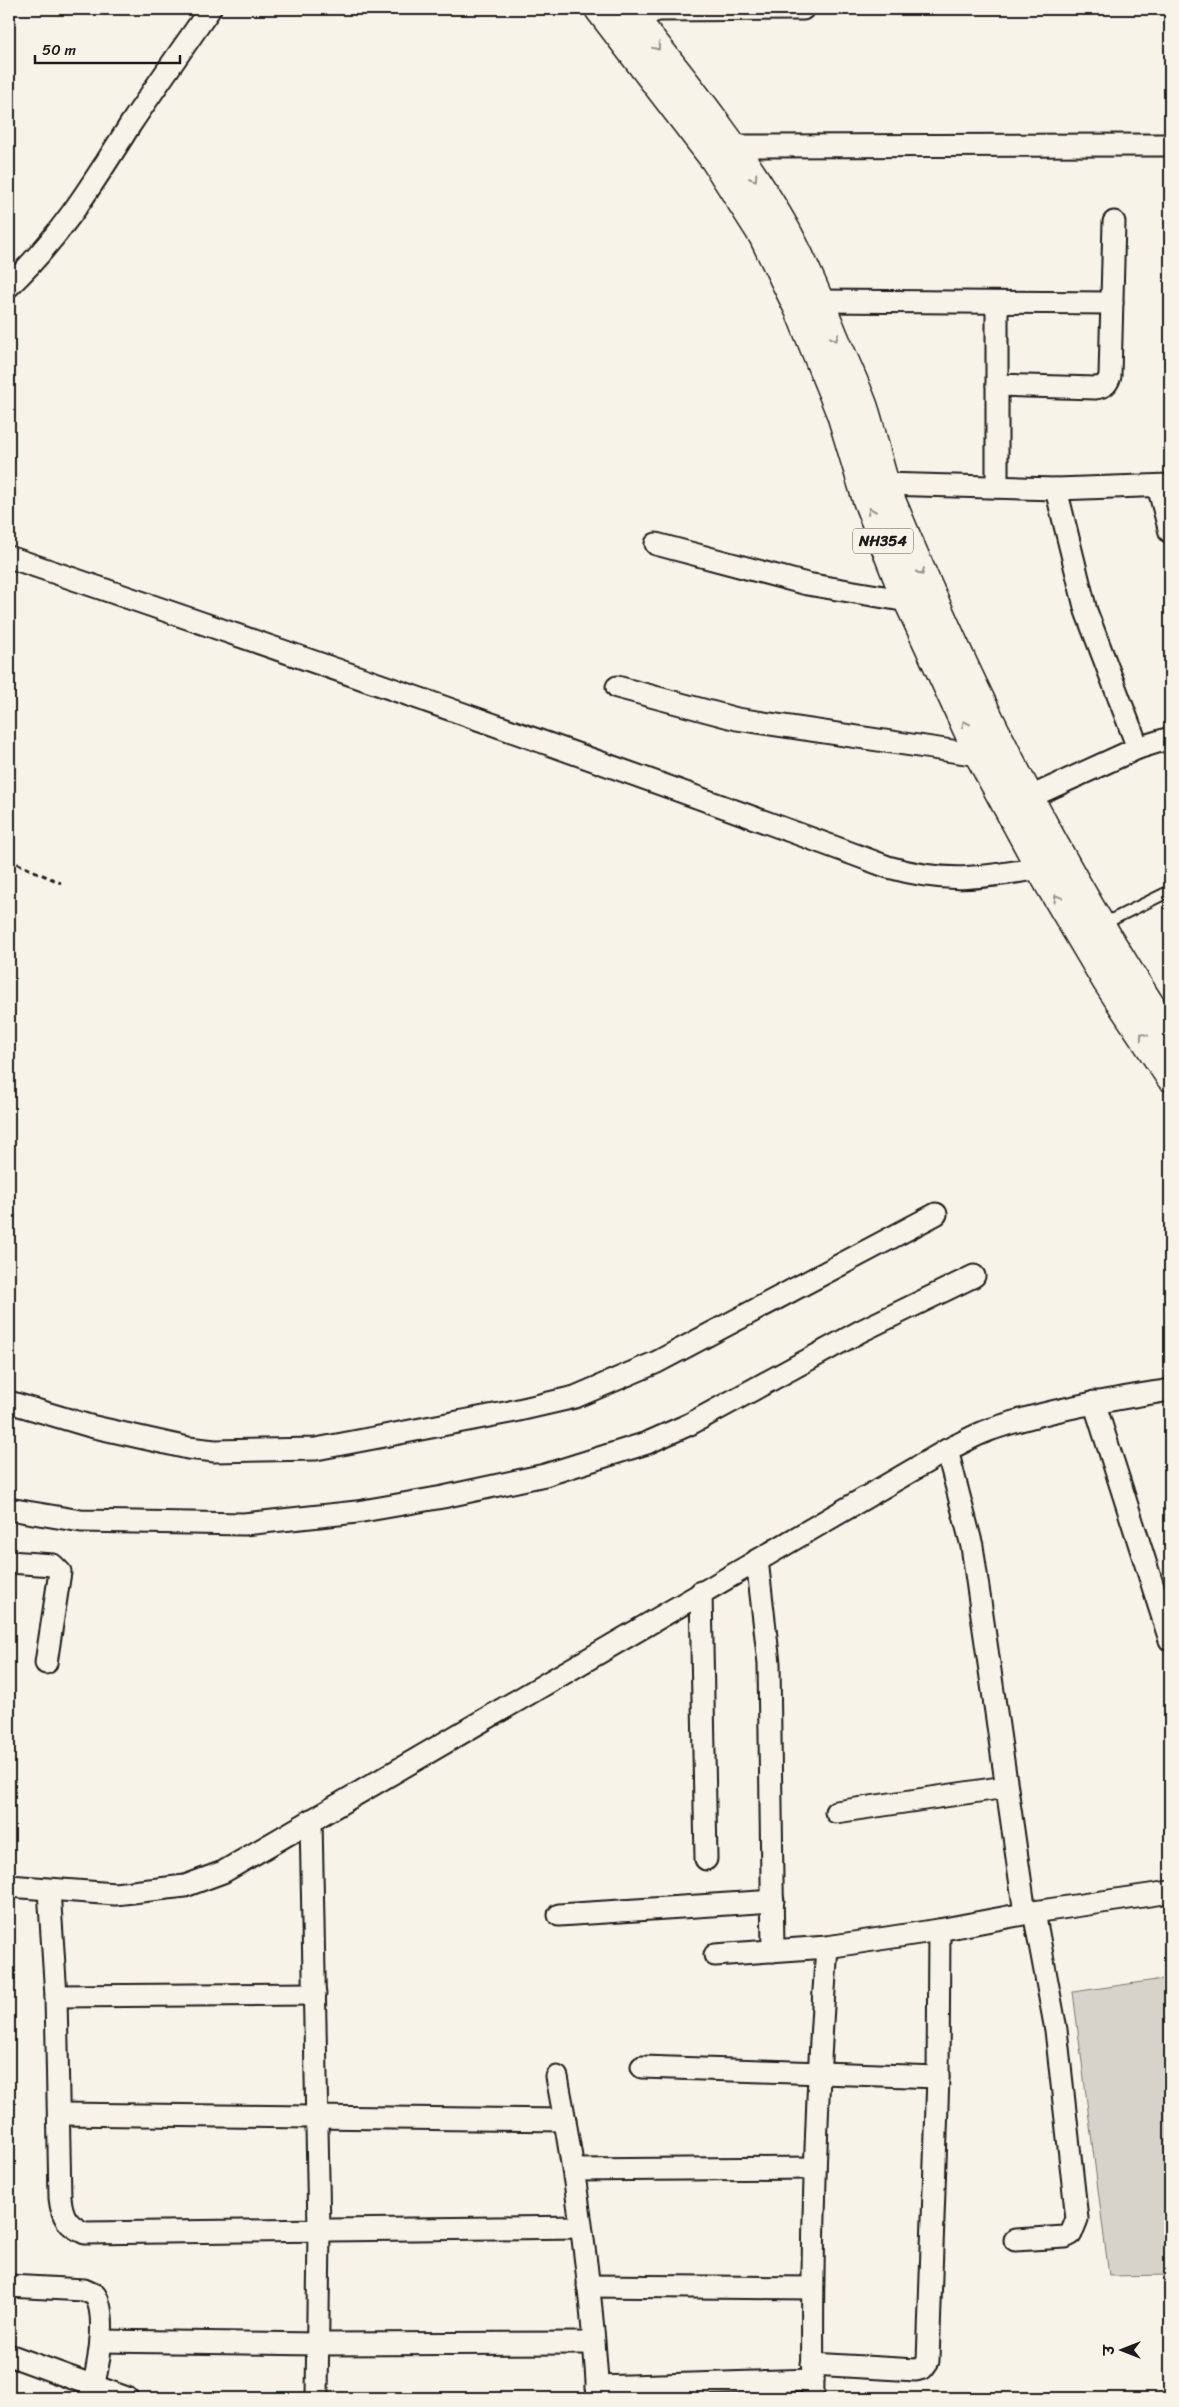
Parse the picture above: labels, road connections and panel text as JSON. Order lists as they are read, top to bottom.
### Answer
{
  "streets": {
    "highway": ["NH354"]
  },
  "scale_bar": "50 m",
  "north": "left"
}
